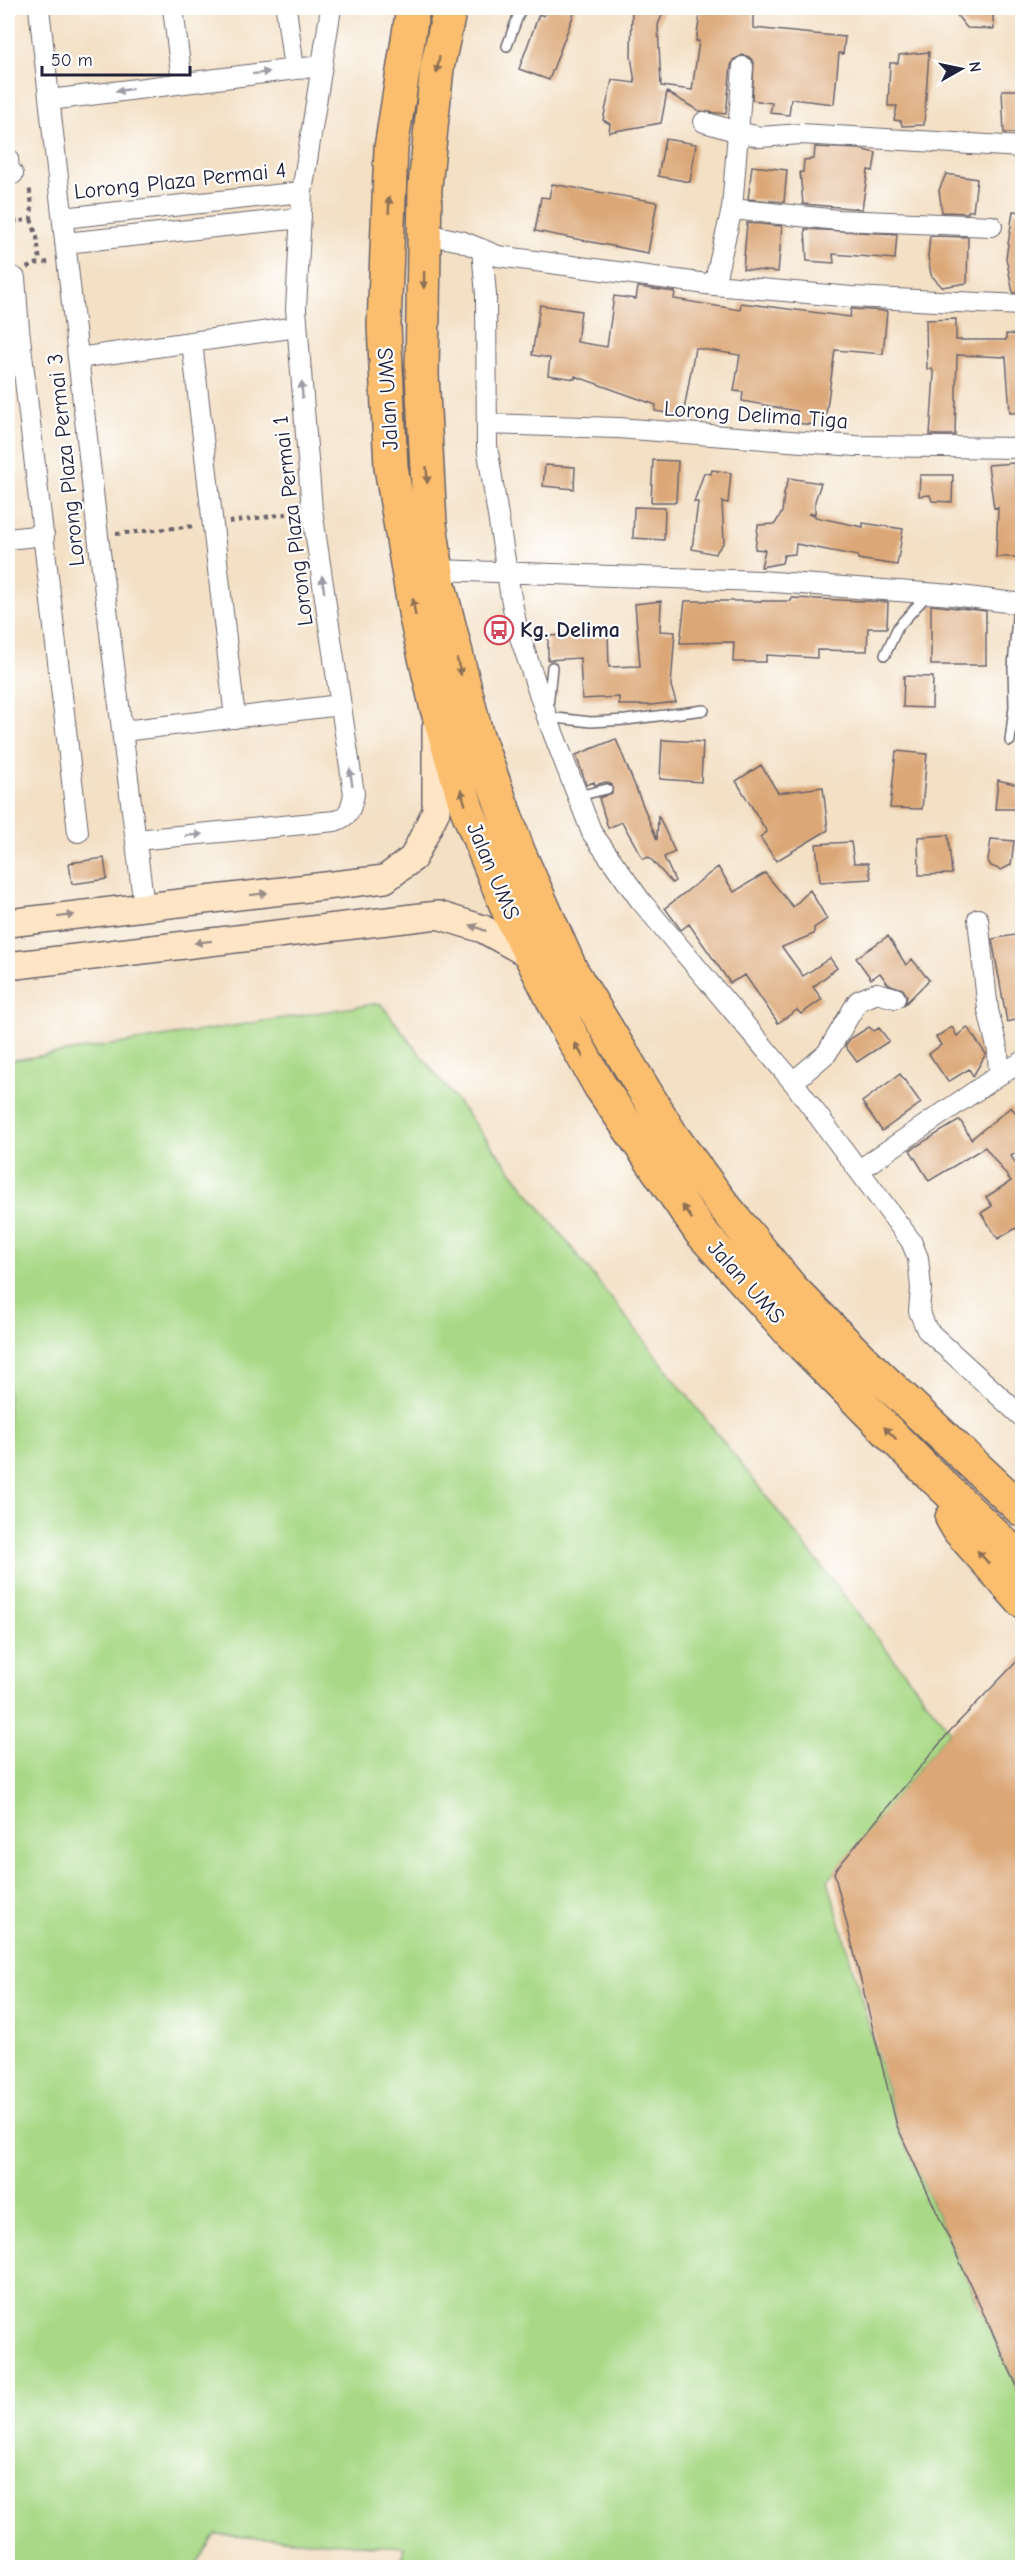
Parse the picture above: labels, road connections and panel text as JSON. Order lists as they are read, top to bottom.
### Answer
{
  "streets": {
    "highway": ["Jalan UMS"],
    "street": [
      "Lorong Plaza Permai 4",
      "Lorong Delima Tiga",
      "Lorong Plaza Permai 3",
      "Lorong Plaza Permai 1"
    ]
  },
  "crossings": [
    ["Lorong Plaza Permai 4", "Lorong Plaza Permai 3"],
    ["Lorong Plaza Permai 4", "Lorong Plaza Permai 1"],
    ["Lorong Plaza Permai 3", "Lorong Plaza Permai 1"]
  ],
  "places": {
    "bus stop": ["Kg. Delima"]
  },
  "scale_bar": "50 m",
  "north": "right"
}
